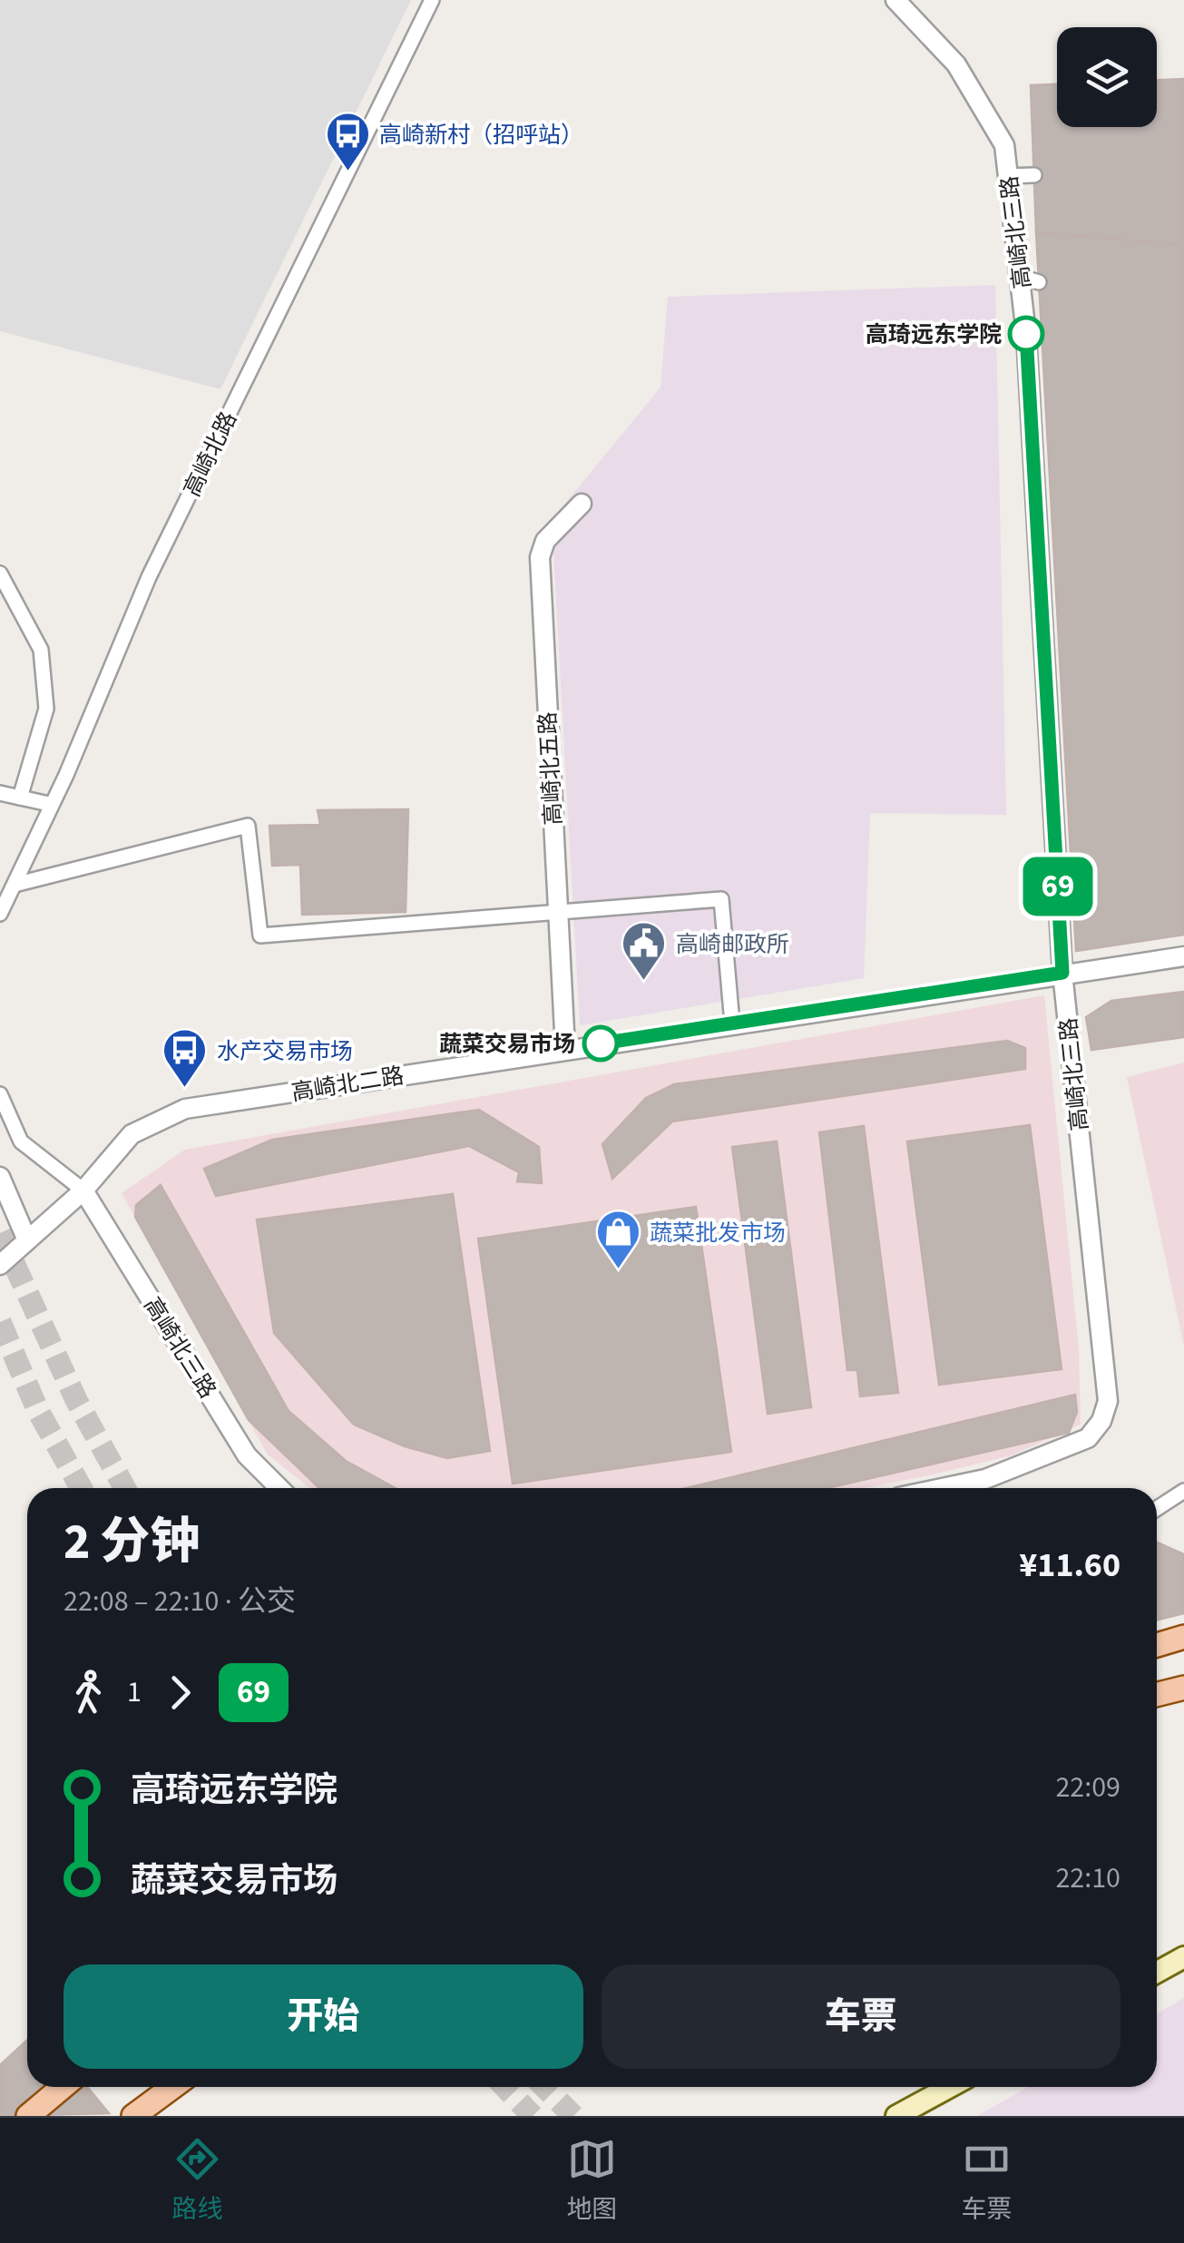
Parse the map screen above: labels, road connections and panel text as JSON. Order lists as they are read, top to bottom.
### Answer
{
  "streets": {
    "street": [
      "高崎北三路",
      "高崎北路",
      "高崎北五路",
      "高崎北二路"
    ]
  },
  "crossings": [
    ["高崎北三路", "高崎北二路"],
    ["高崎北五路", "高崎北二路"]
  ],
  "places": {
    "bus stop": ["高崎新村（招呼站）", "水产交易市场"],
    "other": ["高琦远东学院", "蔬菜交易市场"],
    "public building": ["高崎邮政所"],
    "shop": ["蔬菜批发市场"]
  },
  "lines": ["bus line 69"],
  "page": {
    "on_map": "69",
    "heading": ["2 分钟", "22:08 – 22:10 · 公交", "¥11.60"],
    "legs": ["1", "69"],
    "list": [
      {
        "name": "高琦远东学院",
        "value": "22:09"
      },
      {
        "name": "蔬菜交易市场",
        "value": "22:10"
      }
    ],
    "buttons": ["开始", "车票"],
    "tabs": ["路线", "地图", "车票"]
  }
}
